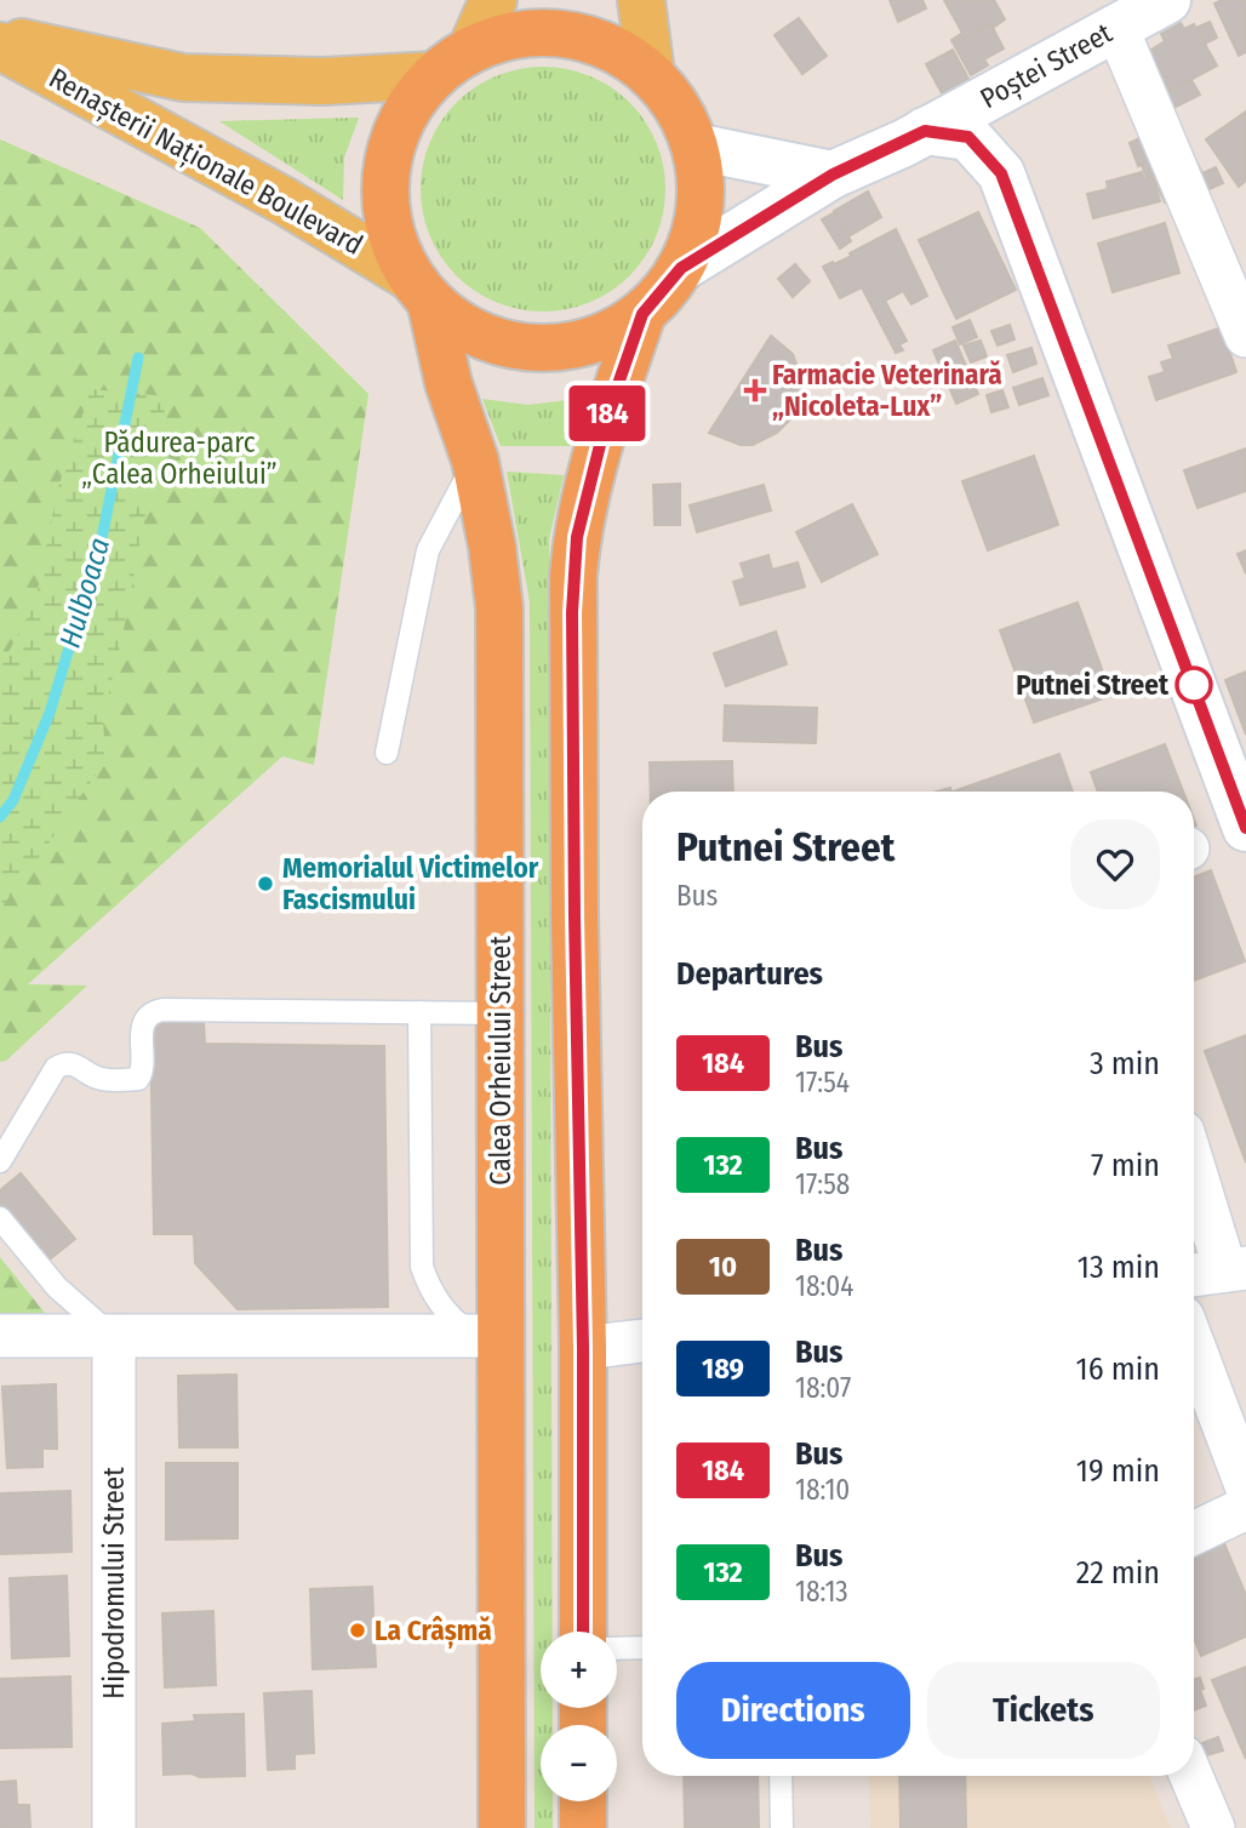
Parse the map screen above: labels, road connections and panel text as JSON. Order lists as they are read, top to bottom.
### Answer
{
  "streets": {
    "highway": ["Calea Orheiului Street"],
    "main road": ["Renașterii Naționale Boulevard"],
    "street": ["Poștei Street", "Hipodromului Street"]
  },
  "crossings": [
    ["Renașterii Naționale Boulevard", "Calea Orheiului Street"]
  ],
  "water": ["Hulboaca"],
  "parks": ["Pădurea-parc „Calea Orheiului”"],
  "places": {
    "health": ["Farmacie Veterinară „Nicoleta-Lux”"],
    "other": ["Putnei Street", "Memorialul Victimelor Fascismului", "La Crâșmă"]
  },
  "lines": ["bus line 184"],
  "page": {
    "on_map": "184",
    "heading": [
      ["Putnei Street", "Bus"],
      "Departures"
    ],
    "list": [
      {
        "mark": "184",
        "name": "Bus",
        "note": "17:54",
        "value": "3 min"
      },
      {
        "mark": "132",
        "name": "Bus",
        "note": "17:58",
        "value": "7 min"
      },
      {
        "mark": "10",
        "name": "Bus",
        "note": "18:04",
        "value": "13 min"
      },
      {
        "mark": "189",
        "name": "Bus",
        "note": "18:07",
        "value": "16 min"
      },
      {
        "mark": "184",
        "name": "Bus",
        "note": "18:10",
        "value": "19 min"
      },
      {
        "mark": "132",
        "name": "Bus",
        "note": "18:13",
        "value": "22 min"
      }
    ],
    "map_buttons": ["+", "−"],
    "buttons": ["Directions", "Tickets"]
  }
}
